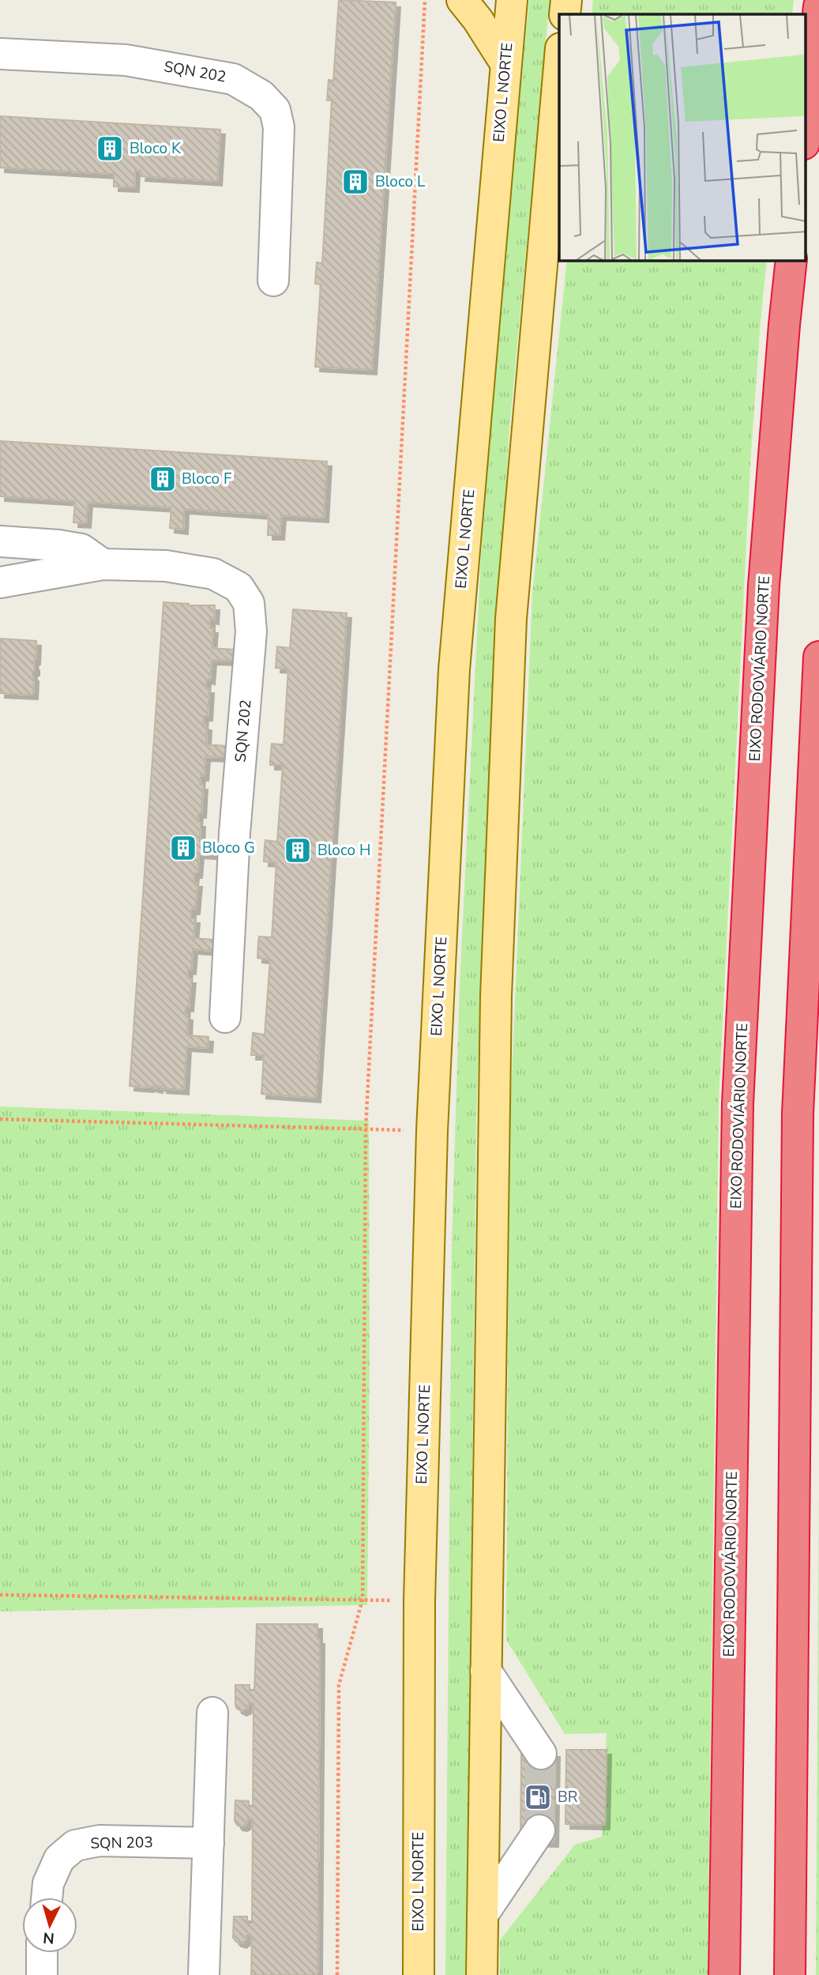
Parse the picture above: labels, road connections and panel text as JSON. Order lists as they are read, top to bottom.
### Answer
{
  "streets": {
    "highway": ["EIXO RODOVIÁRIO NORTE"],
    "main road": ["EIXO L NORTE"],
    "street": ["SQN 202", "SQN 203"]
  },
  "places": {
    "building": [
      "Bloco K",
      "Bloco L",
      "Bloco F",
      "Bloco G",
      "Bloco H"
    ],
    "fuel station": ["BR"]
  },
  "north": "bottom"
}
